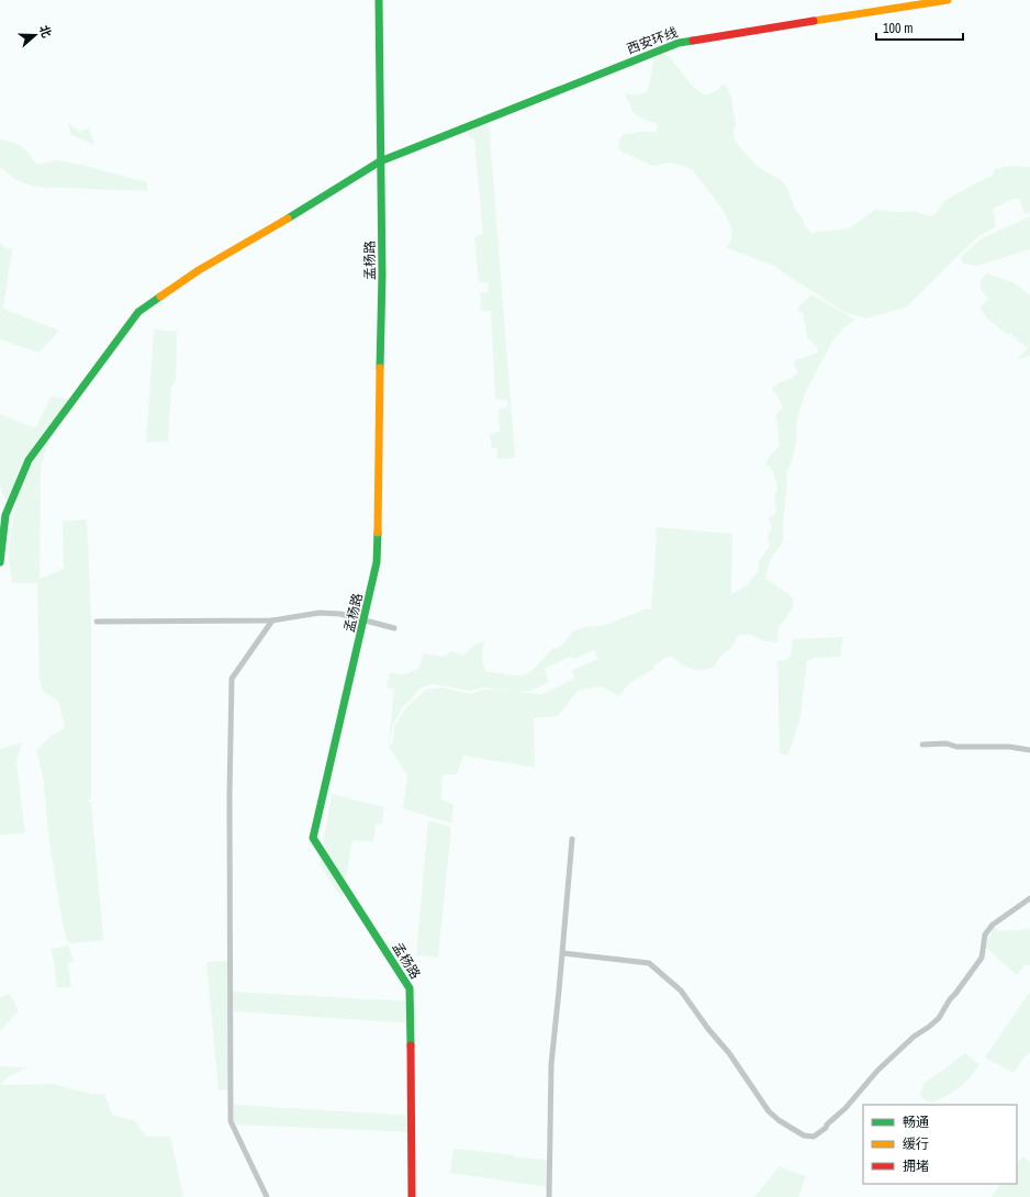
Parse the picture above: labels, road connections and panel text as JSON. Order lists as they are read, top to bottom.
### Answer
{
  "streets": {
    "main road": ["西安环线", "孟杨路"]
  },
  "crossings": [
    ["西安环线", "孟杨路"]
  ],
  "legend": ["畅通", "缓行", "拥堵"],
  "scale_bar": "100 m",
  "north": "right"
}
